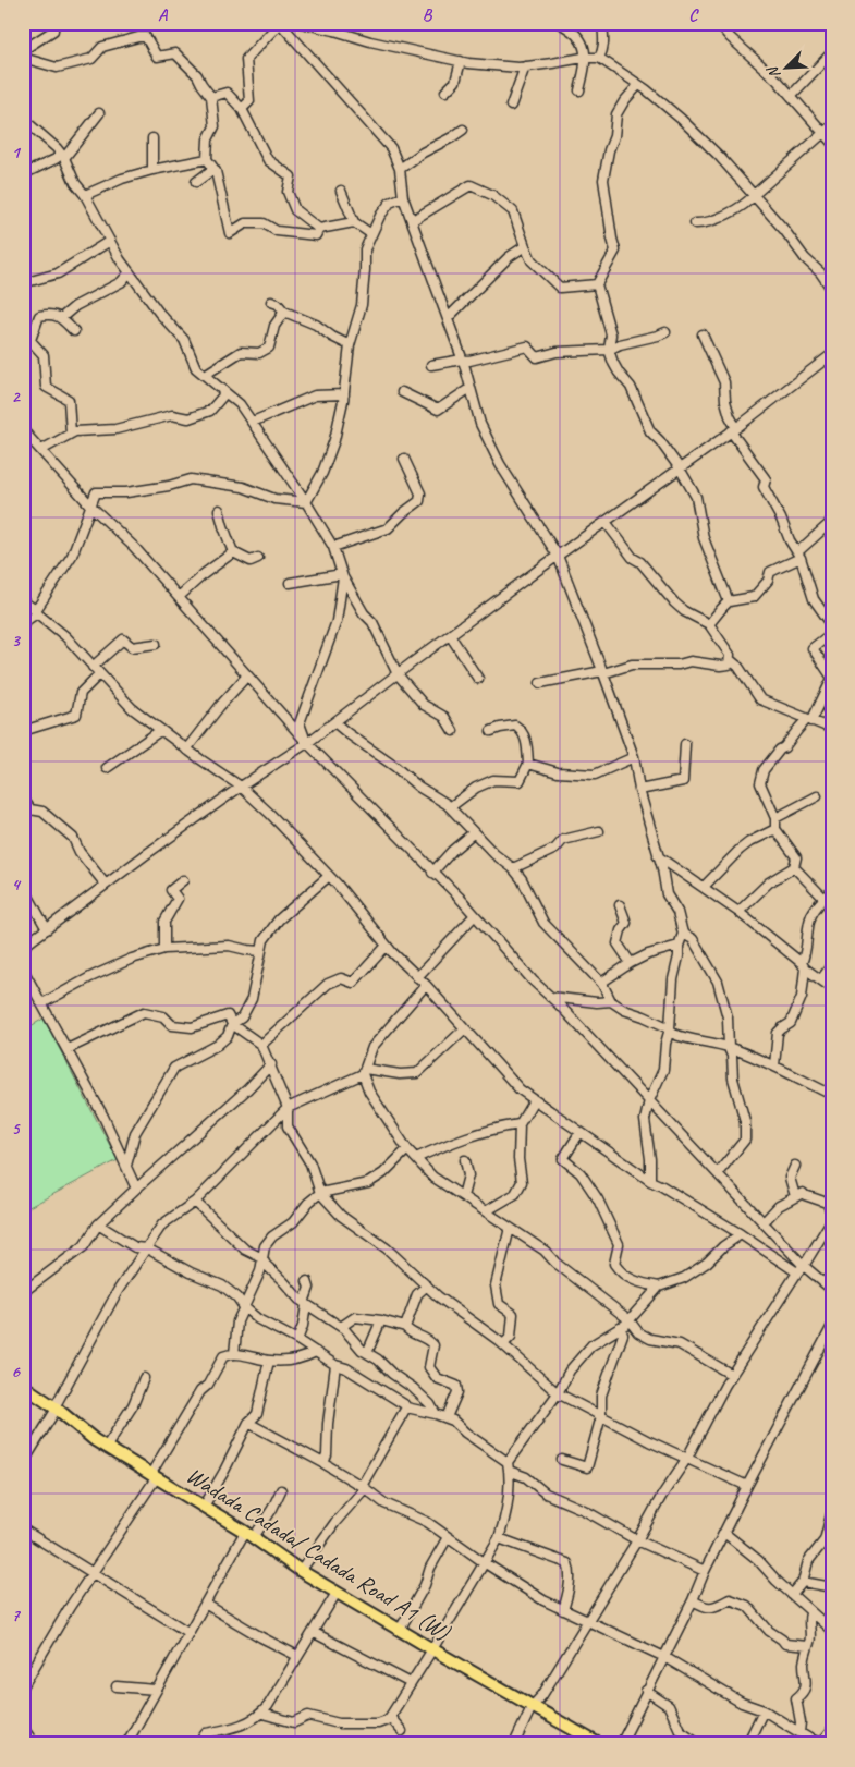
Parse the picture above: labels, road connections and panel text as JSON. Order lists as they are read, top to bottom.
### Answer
{
  "streets": {
    "main road": ["Wadada Cadada/ Cadada Road A1 (W)"]
  },
  "north": "bottom left",
  "grid": {
    "columns": ["A", "B", "C"],
    "rows": [
      "1",
      "2",
      "3",
      "4",
      "5",
      "6",
      "7"
    ]
  }
}
